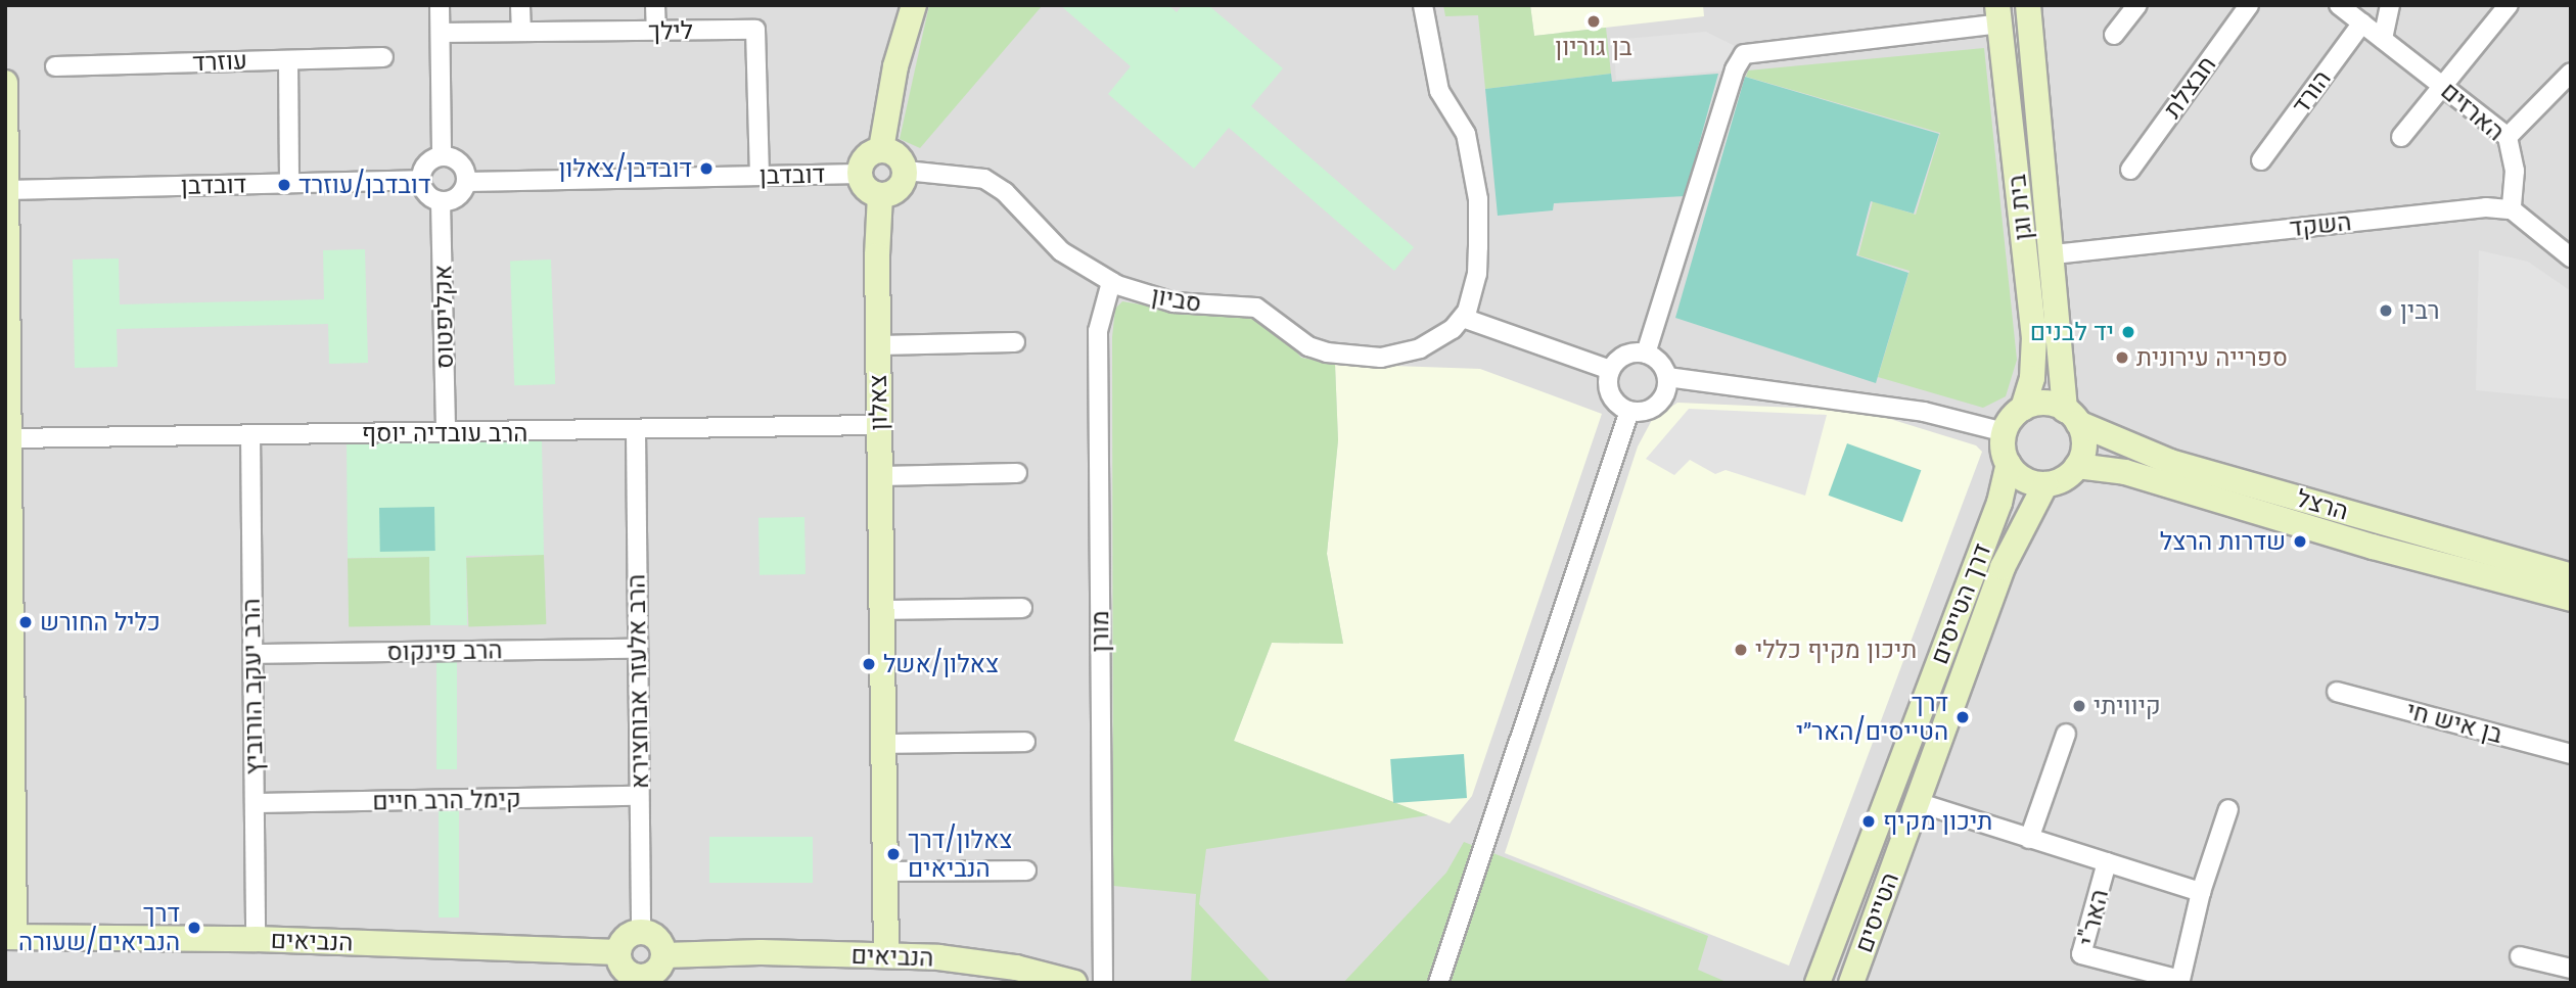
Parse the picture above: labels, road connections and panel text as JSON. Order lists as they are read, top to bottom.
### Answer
{
  "streets": {
    "main road": [
      "בית וגן",
      "צאלון",
      "הרצל",
      "דרך הטייסים",
      "הטייסים",
      "הנביאים"
    ],
    "street": [
      "לילך",
      "עוזרד",
      "חבצלת",
      "הורד",
      "הארזים",
      "דובדבן",
      "השקד",
      "סביון",
      "אקליפטוס",
      "הרב עובדיה יוסף",
      "מורן",
      "הרב פינקוס",
      "הרב אלעזר אבוחצירא",
      "הרב יעקב הורוביץ",
      "בן איש חי",
      "קימל הרב חיים",
      "האר\"י"
    ]
  },
  "crossings": [
    ["לילך", "דובדבן"],
    ["הורד", "הארזים"],
    ["הארזים", "השקד"],
    ["דובדבן", "סביון"],
    ["דובדבן", "אקליפטוס"],
    ["דובדבן", "צאלון"],
    ["בית וגן", "השקד"],
    ["בית וגן", "הרצל"],
    ["בית וגן", "דרך הטייסים"],
    ["בית וגן", "הטייסים"],
    ["סביון", "צאלון"],
    ["סביון", "מורן"],
    ["אקליפטוס", "הרב עובדיה יוסף"],
    ["צאלון", "הרב עובדיה יוסף"],
    ["צאלון", "הנביאים"],
    ["הרב עובדיה יוסף", "הרב אלעזר אבוחצירא"],
    ["הרב עובדיה יוסף", "הרב יעקב הורוביץ"],
    ["הרצל", "דרך הטייסים"],
    ["הרצל", "הטייסים"],
    ["דרך הטייסים", "הטייסים"],
    ["הרב פינקוס", "הרב אלעזר אבוחצירא"],
    ["הרב פינקוס", "הרב יעקב הורוביץ"],
    ["הרב אלעזר אבוחצירא", "קימל הרב חיים"],
    ["הרב אלעזר אבוחצירא", "הנביאים"],
    ["הרב יעקב הורוביץ", "קימל הרב חיים"],
    ["הרב יעקב הורוביץ", "הנביאים"],
    ["הטייסים", "האר\"י"]
  ],
  "places": [
    "בן גוריון",
    "דובדבן/צאלון",
    "דובדבן/עוזרד",
    "רבין",
    "יד לבנים",
    "ספרייה עירונית",
    "שדרות הרצל",
    "כליל החורש",
    "תיכון מקיף כללי",
    "צאלון/אשל",
    "קיוויתי",
    "דרך הטייסים/האר״י",
    "תיכון מקיף",
    "צאלון/דרך הנביאים",
    "דרך הנביאים/שעורה"
  ]
}
